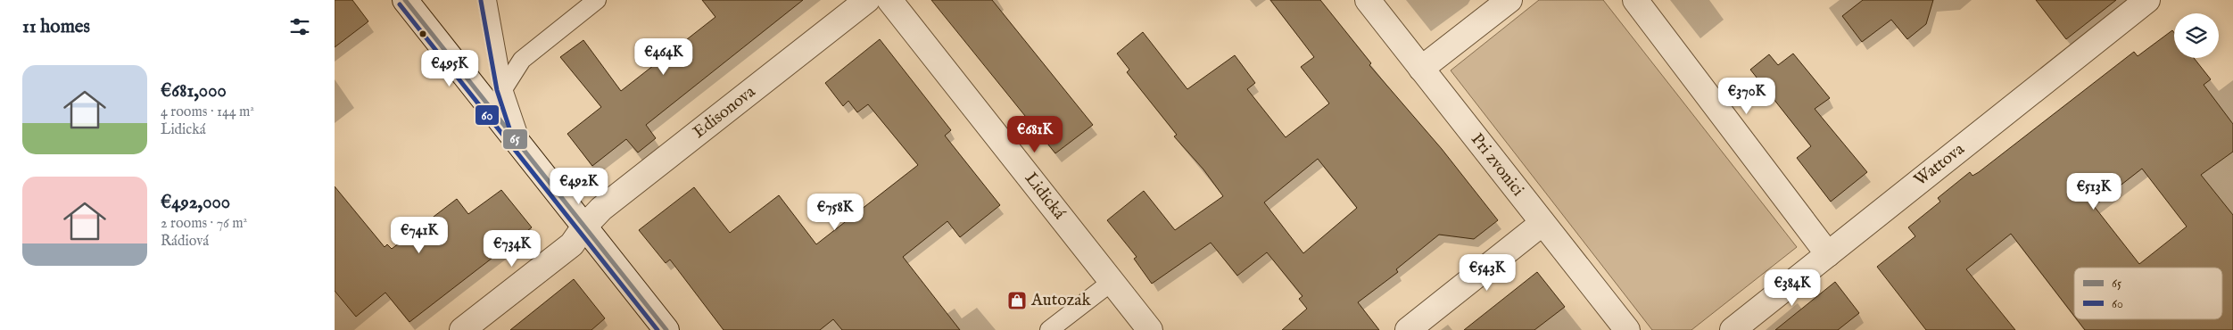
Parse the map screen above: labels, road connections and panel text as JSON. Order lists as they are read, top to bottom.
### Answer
{
  "streets": {
    "street": [
      "Edisonova",
      "Pri zvonici",
      "Wattova",
      "Lidická"
    ]
  },
  "places": {
    "shop": ["Autozak"]
  },
  "lines": ["transit line 65", "transit line 60"],
  "legend": ["65", "60"],
  "page": {
    "heading": "11 homes",
    "price": [
      "€464K",
      "€495K",
      "€370K",
      "€681K",
      "€492K",
      "€513K",
      "€758K",
      "€741K",
      "€734K",
      "€543K",
      "€384K"
    ],
    "list": [
      {
        "name": "€681,000",
        "note": "4 rooms · 144 m² · Lidická"
      },
      {
        "name": "€492,000",
        "note": "2 rooms · 76 m² · Rádiová"
      }
    ]
  }
}
